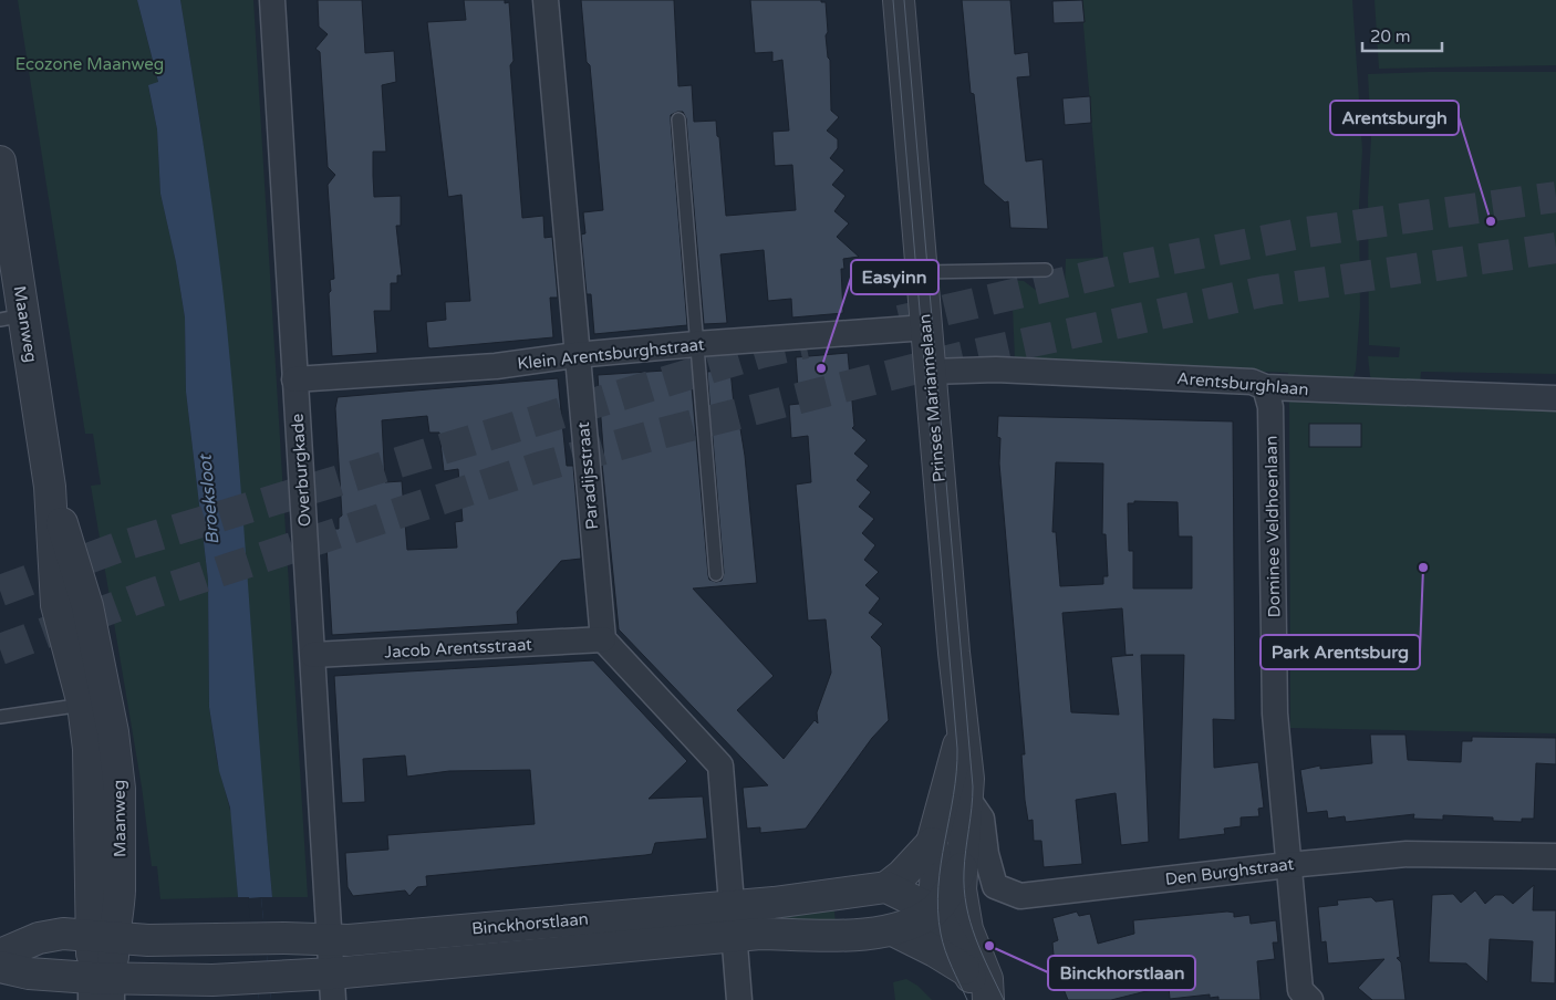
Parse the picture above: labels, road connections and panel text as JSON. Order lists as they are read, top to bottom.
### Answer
{
  "streets": {
    "street": [
      "Maanweg",
      "Klein Arentsburghstraat",
      "Arentsburghlaan",
      "Prinses Mariannelaan",
      "Overburgkade",
      "Paradijsstraat",
      "Dominee Veldhoenlaan",
      "Jacob Arentsstraat",
      "Den Burghstraat",
      "Binckhorstlaan"
    ]
  },
  "crossings": [
    ["Maanweg", "Binckhorstlaan"],
    ["Klein Arentsburghstraat", "Prinses Mariannelaan"],
    ["Klein Arentsburghstraat", "Overburgkade"],
    ["Klein Arentsburghstraat", "Paradijsstraat"],
    ["Arentsburghlaan", "Prinses Mariannelaan"],
    ["Arentsburghlaan", "Dominee Veldhoenlaan"],
    ["Prinses Mariannelaan", "Den Burghstraat"],
    ["Prinses Mariannelaan", "Binckhorstlaan"],
    ["Overburgkade", "Jacob Arentsstraat"],
    ["Overburgkade", "Binckhorstlaan"],
    ["Paradijsstraat", "Jacob Arentsstraat"],
    ["Dominee Veldhoenlaan", "Den Burghstraat"]
  ],
  "water": ["Broeksloot"],
  "parks": ["Ecozone Maanweg"],
  "places": [
    "Arentsburgh",
    "Easyinn",
    "Park Arentsburg",
    "Binckhorstlaan"
  ],
  "scale_bar": "20 m"
}
